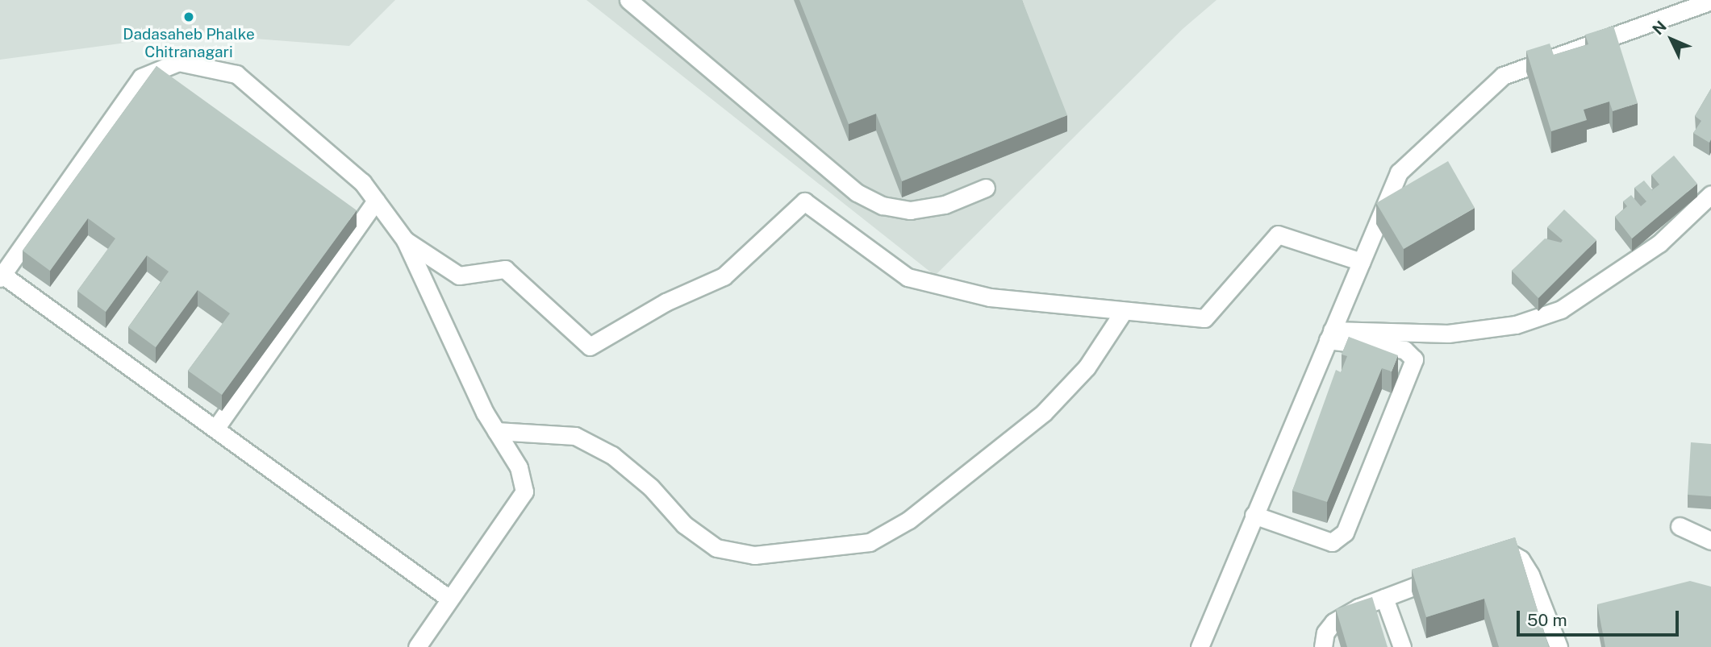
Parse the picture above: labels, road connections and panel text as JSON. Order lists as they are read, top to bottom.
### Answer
{
  "places": ["Dadasaheb Phalke Chitranagari"],
  "scale_bar": "50 m",
  "north": "top left"
}
